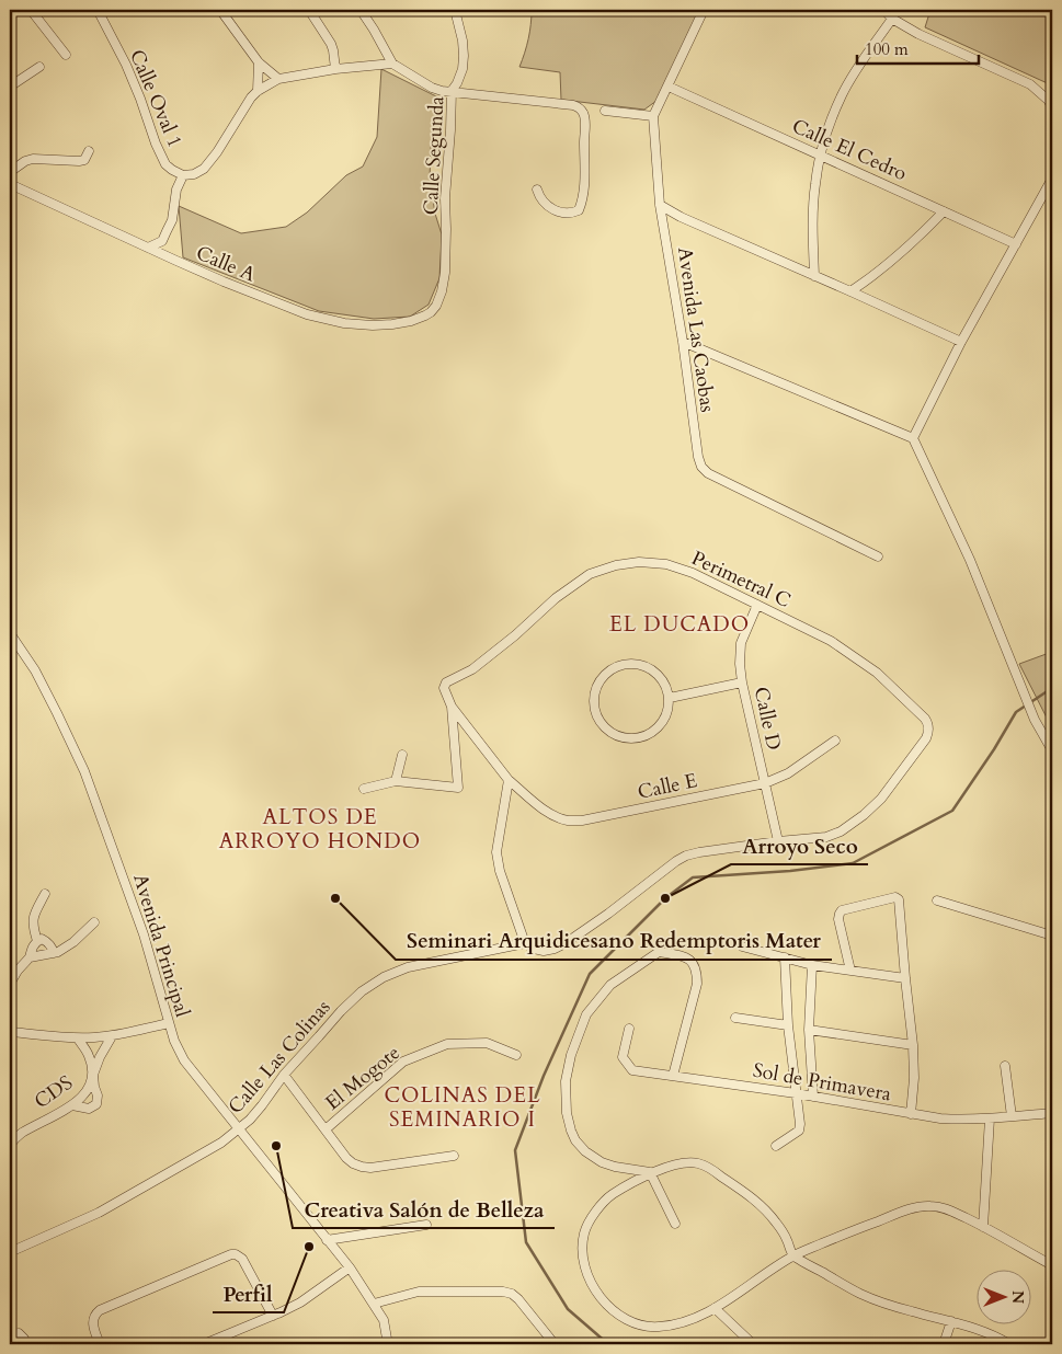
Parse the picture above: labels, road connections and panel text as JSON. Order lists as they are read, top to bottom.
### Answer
{
  "streets": {
    "street": [
      "Calle Oval 1",
      "Calle El Cedro",
      "Calle Segunda",
      "Calle A",
      "Avenida Las Caobas",
      "Perimetral C",
      "Calle D",
      "Calle E",
      "Avenida Principal",
      "Calle Las Colinas",
      "El Mogote",
      "Sol de Primavera",
      "CDS"
    ]
  },
  "crossings": [
    ["Calle Segunda", "Calle A"],
    ["Perimetral C", "Calle D"],
    ["Perimetral C", "Calle E"],
    ["Calle D", "Calle E"],
    ["Avenida Principal", "Calle Las Colinas"]
  ],
  "districts": ["EL DUCADO", "ALTOS DE ARROYO HONDO", "COLINAS DEL SEMINARIO I"],
  "places": [
    "Seminari Arquidicesano Redemptoris Mater",
    "Arroyo Seco",
    "Creativa Salón de Belleza",
    "Perfil"
  ],
  "scale_bar": "100 m",
  "north": "right"
}
